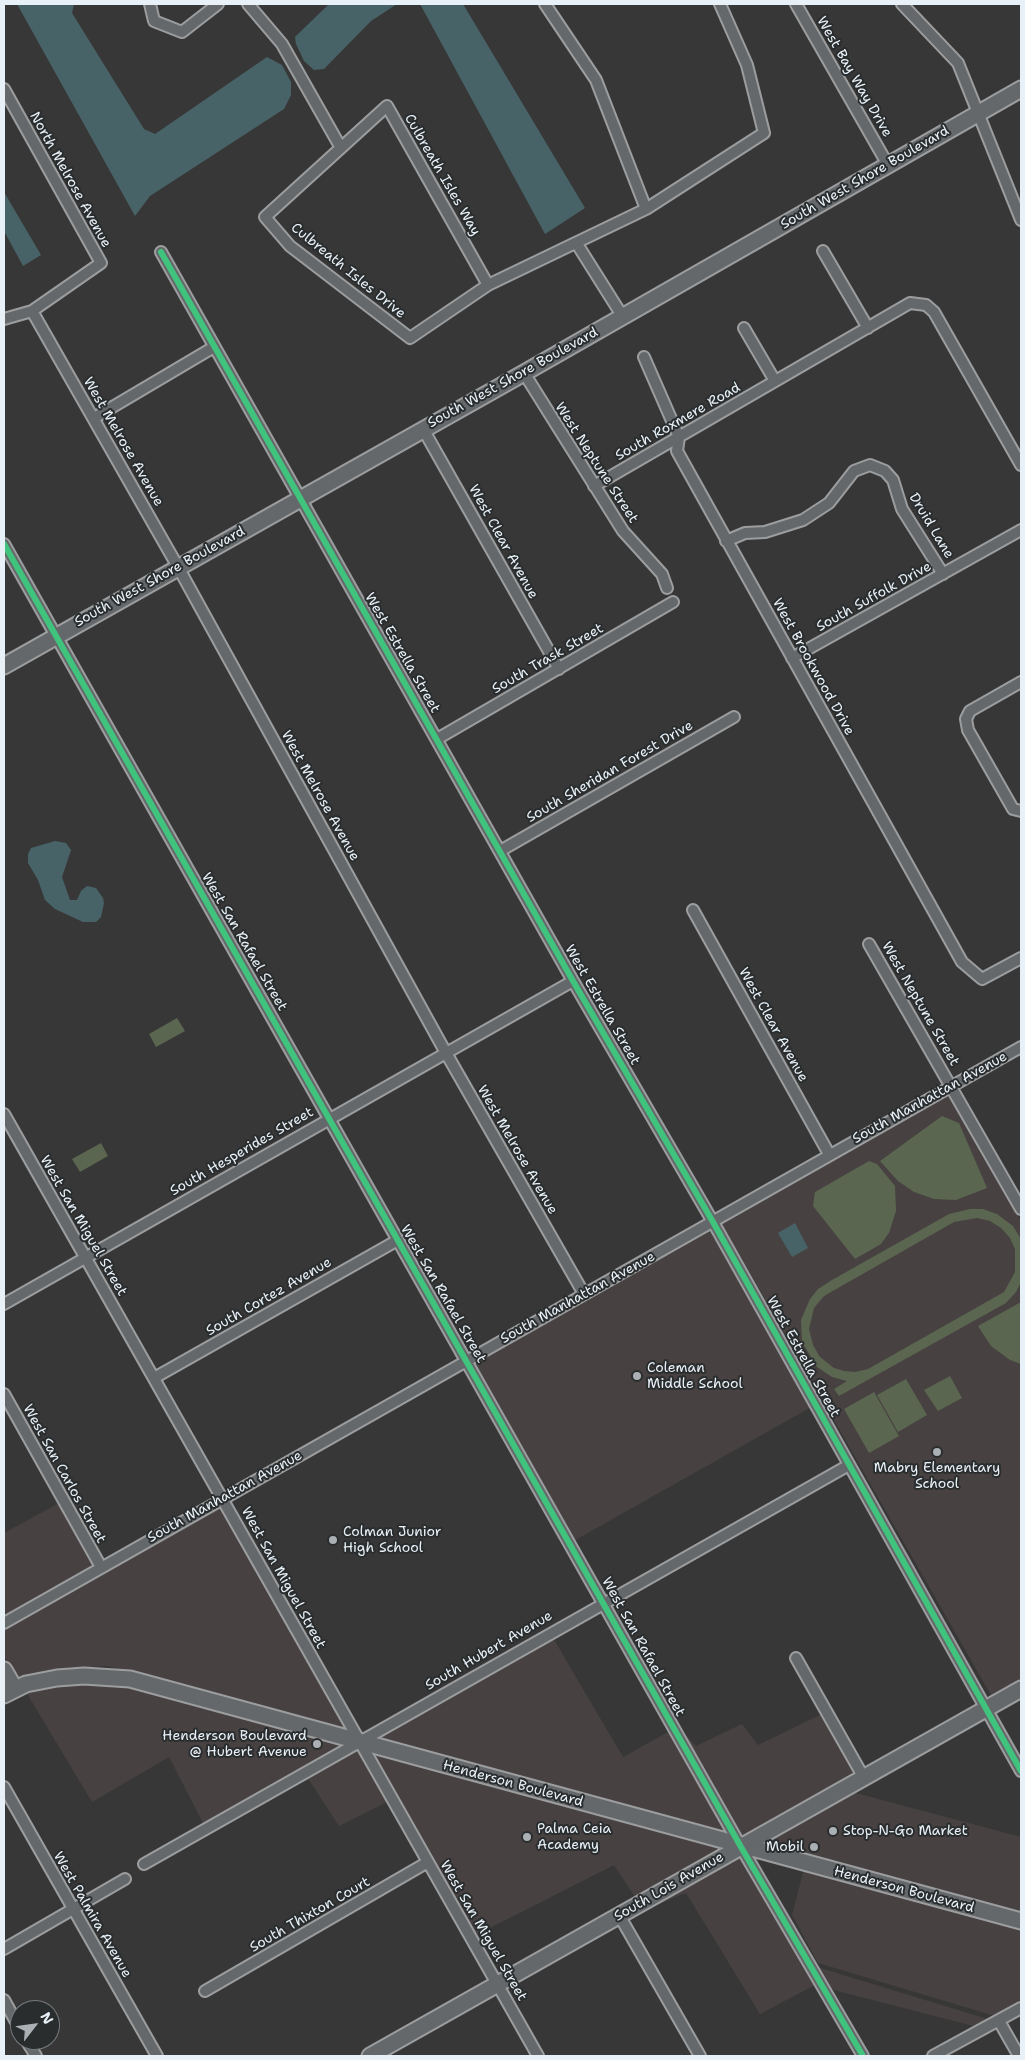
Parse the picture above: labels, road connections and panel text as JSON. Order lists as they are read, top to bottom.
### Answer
{
  "streets": {
    "street": [
      "West Bay Way Drive",
      "Culbreath Isles Way",
      "South West Shore Boulevard",
      "North Melrose Avenue",
      "Culbreath Isles Drive",
      "South Roxmere Road",
      "West Melrose Avenue",
      "West Neptune Street",
      "Druid Lane",
      "West Clear Avenue",
      "South Suffolk Drive",
      "West Estrella Street",
      "South Trask Street",
      "West Brookwood Drive",
      "South Sheridan Forest Drive",
      "West San Rafael Street",
      "South Manhattan Avenue",
      "South Hesperides Street",
      "West San Miguel Street",
      "South Cortez Avenue",
      "West San Carlos Street",
      "South Hubert Avenue",
      "Henderson Boulevard",
      "South Lois Avenue",
      "West Palmira Avenue",
      "South Thixton Court"
    ]
  },
  "crossings": [
    ["West Bay Way Drive", "South West Shore Boulevard"],
    ["Culbreath Isles Way", "Culbreath Isles Drive"],
    ["South West Shore Boulevard", "West Melrose Avenue"],
    ["South West Shore Boulevard", "West Neptune Street"],
    ["South West Shore Boulevard", "West Clear Avenue"],
    ["South West Shore Boulevard", "West Estrella Street"],
    ["South West Shore Boulevard", "West San Rafael Street"],
    ["North Melrose Avenue", "West Melrose Avenue"],
    ["South Roxmere Road", "West Neptune Street"],
    ["South Roxmere Road", "West Brookwood Drive"],
    ["West Melrose Avenue", "South Manhattan Avenue"],
    ["West Melrose Avenue", "South Hesperides Street"],
    ["West Neptune Street", "South Manhattan Avenue"],
    ["Druid Lane", "South Suffolk Drive"],
    ["Druid Lane", "West Brookwood Drive"],
    ["West Clear Avenue", "South Trask Street"],
    ["West Clear Avenue", "South Manhattan Avenue"],
    ["South Suffolk Drive", "West Brookwood Drive"],
    ["West Estrella Street", "South Trask Street"],
    ["West Estrella Street", "South Sheridan Forest Drive"],
    ["West Estrella Street", "South Manhattan Avenue"],
    ["West Estrella Street", "South Hesperides Street"],
    ["West Estrella Street", "South Hubert Avenue"],
    ["West Estrella Street", "South Lois Avenue"],
    ["West San Rafael Street", "South Manhattan Avenue"],
    ["West San Rafael Street", "South Hesperides Street"],
    ["West San Rafael Street", "South Cortez Avenue"],
    ["West San Rafael Street", "South Hubert Avenue"],
    ["West San Rafael Street", "Henderson Boulevard"],
    ["West San Rafael Street", "South Lois Avenue"],
    ["South Manhattan Avenue", "West San Miguel Street"],
    ["South Manhattan Avenue", "West San Carlos Street"],
    ["South Hesperides Street", "West San Miguel Street"],
    ["West San Miguel Street", "South Cortez Avenue"],
    ["West San Miguel Street", "South Hubert Avenue"],
    ["West San Miguel Street", "Henderson Boulevard"],
    ["West San Miguel Street", "South Lois Avenue"],
    ["West San Miguel Street", "South Thixton Court"],
    ["South Hubert Avenue", "Henderson Boulevard"],
    ["Henderson Boulevard", "South Lois Avenue"]
  ],
  "places": [
    "Coleman Middle School",
    "Mabry Elementary School",
    "Colman Junior High School",
    "Henderson Boulevard @ Hubert Avenue",
    "Stop-N-Go Market",
    "Palma Ceia Academy",
    "Mobil"
  ],
  "north": "top right"
}
